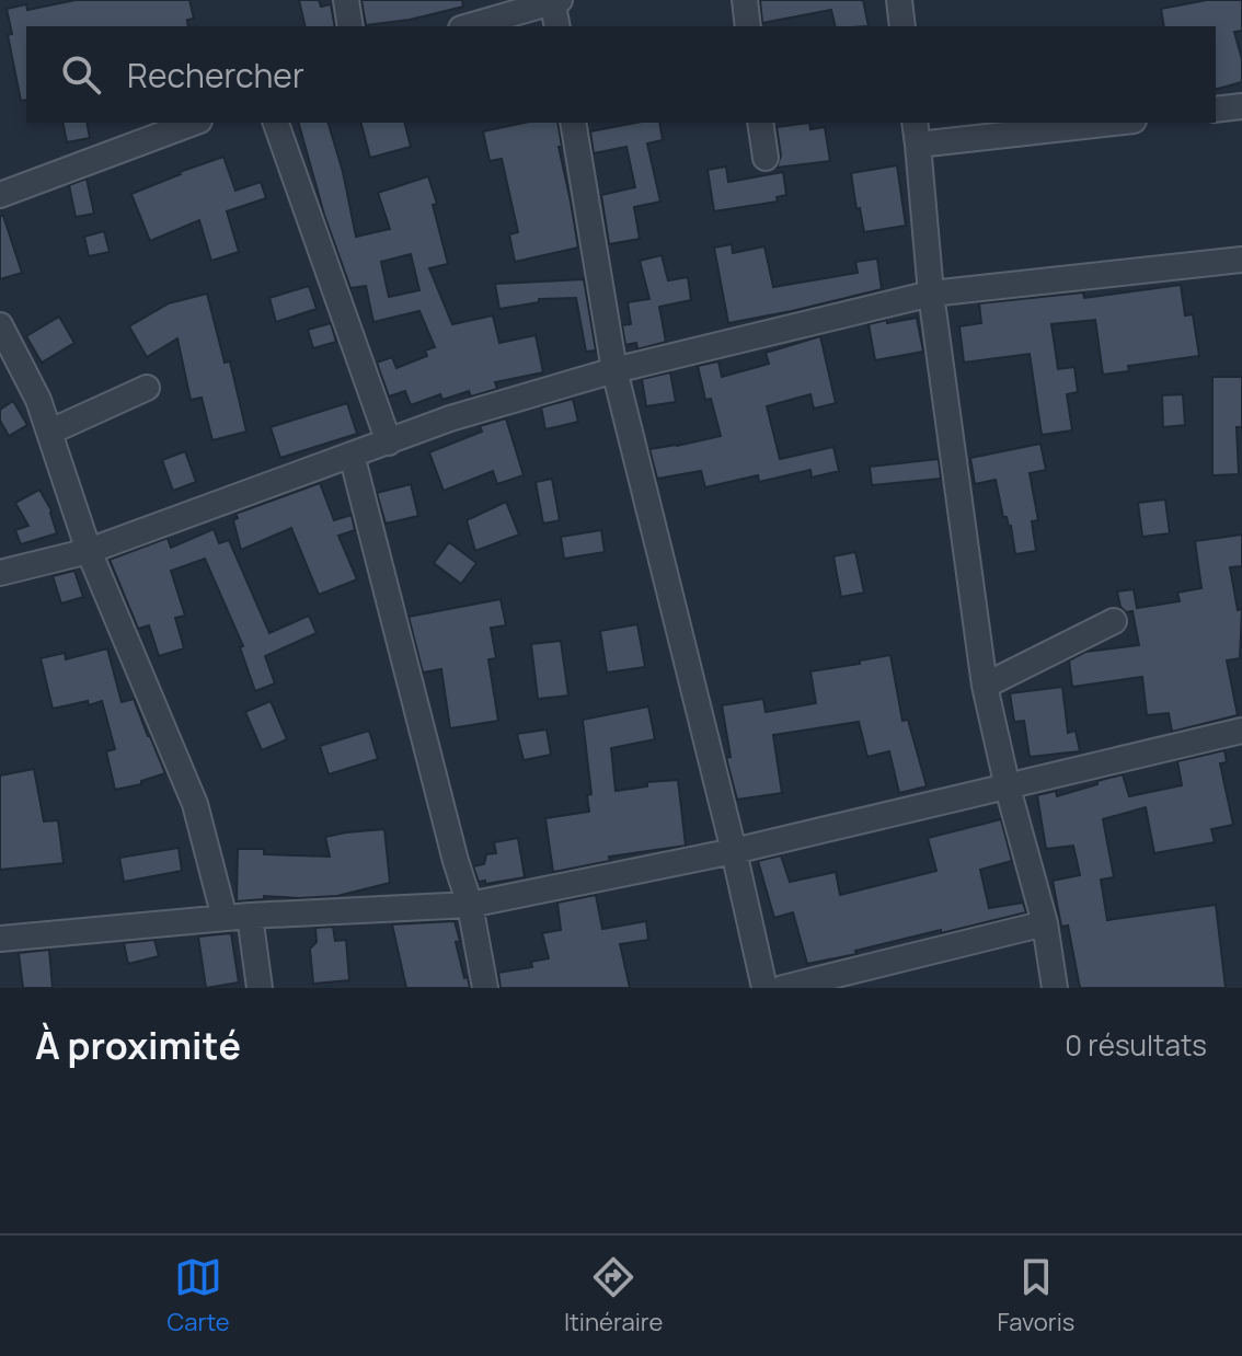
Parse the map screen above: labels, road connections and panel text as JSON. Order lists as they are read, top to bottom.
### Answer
{
  "page": {
    "search": "Rechercher",
    "heading": ["À proximité", "0 résultats"],
    "nav": ["Carte", "Itinéraire", "Favoris"]
  }
}
